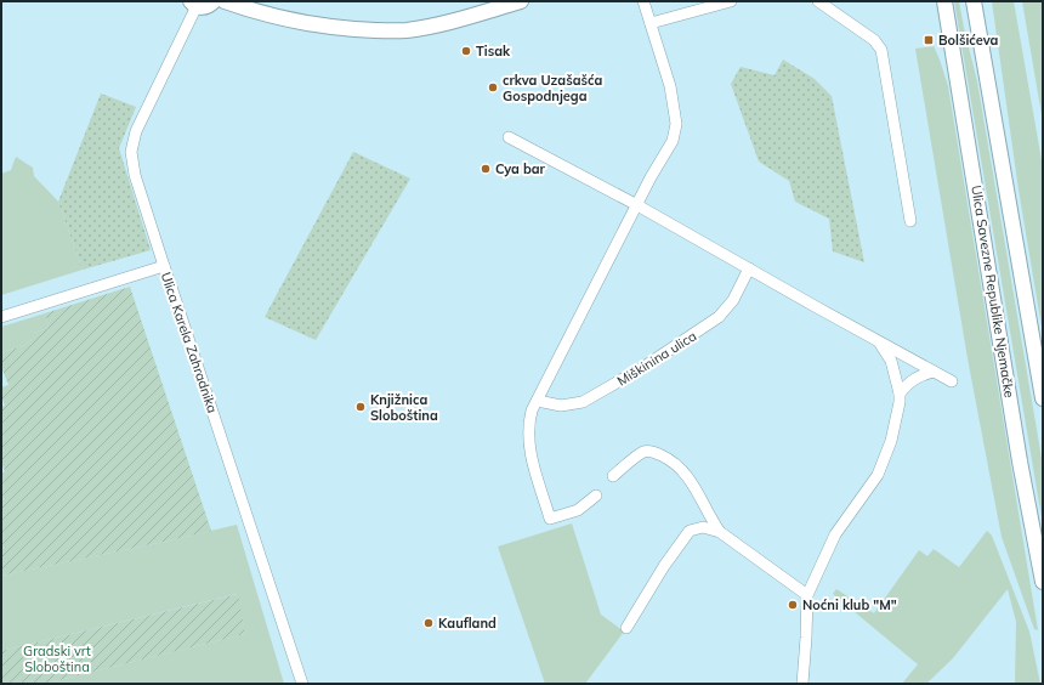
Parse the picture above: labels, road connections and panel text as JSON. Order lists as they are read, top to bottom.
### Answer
{
  "streets": {
    "main road": ["Ulica Savezne Republike Njemačke"],
    "street": ["Ulica Karela Zahradnika", "Miškinina ulica"]
  },
  "parks": ["Gradski vrt Sloboština"],
  "places": {
    "transit": ["Bolšićeva"],
    "other": [
      "Tisak",
      "crkva Uzašašća Gospodnjega",
      "Cya bar",
      "Knjižnica Sloboština",
      "Noćni klub \"M\"",
      "Kaufland"
    ]
  }
}
